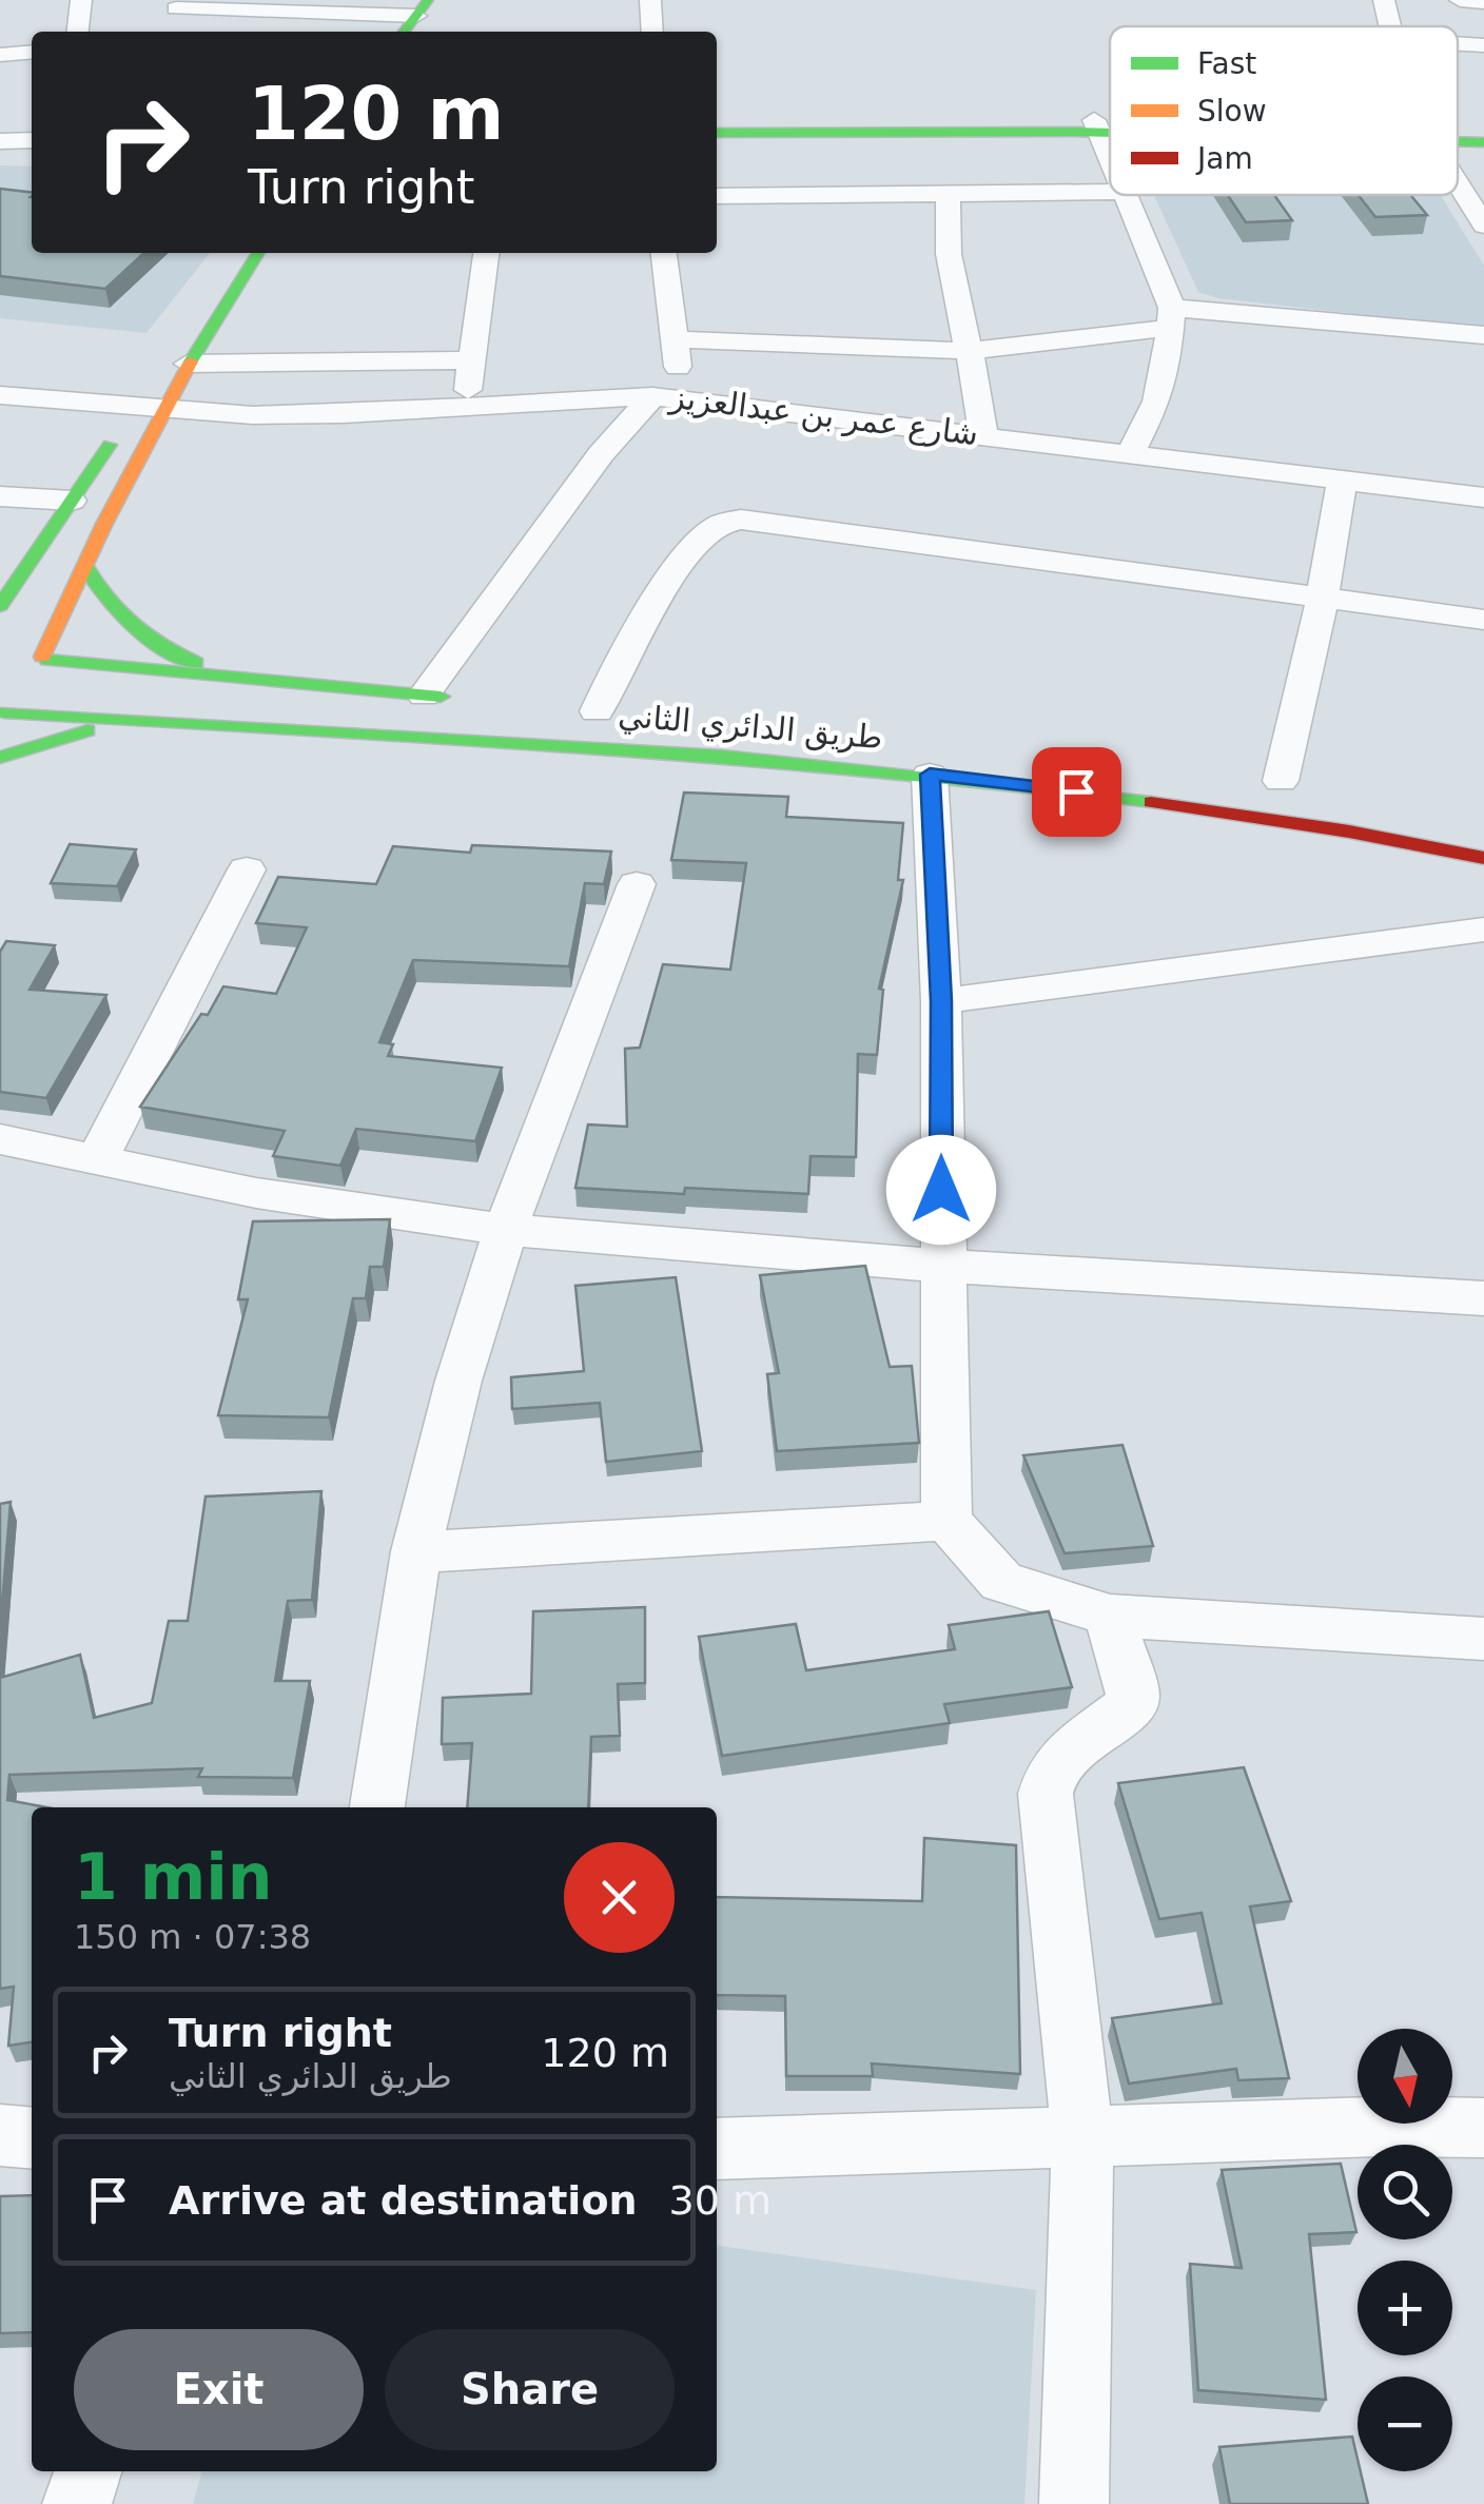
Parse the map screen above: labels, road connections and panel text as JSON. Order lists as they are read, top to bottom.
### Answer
{
  "streets": {
    "main road": ["طريق الدائري الثاني"],
    "street": ["شارع عمر بن عبدالعزيز"]
  },
  "legend": ["Fast", "Slow", "Jam"],
  "north": "bottom",
  "page": {
    "turn": ["120 m", "Turn right"],
    "heading": ["1 min", "150 m · 07:38"],
    "list": [
      {
        "name": "Turn right",
        "note": "طريق الدائري الثاني",
        "value": "120 m"
      },
      {
        "name": "Arrive at destination",
        "value": "30 m"
      }
    ],
    "map_buttons": ["+", "−"],
    "buttons": ["Exit", "Share"]
  }
}
